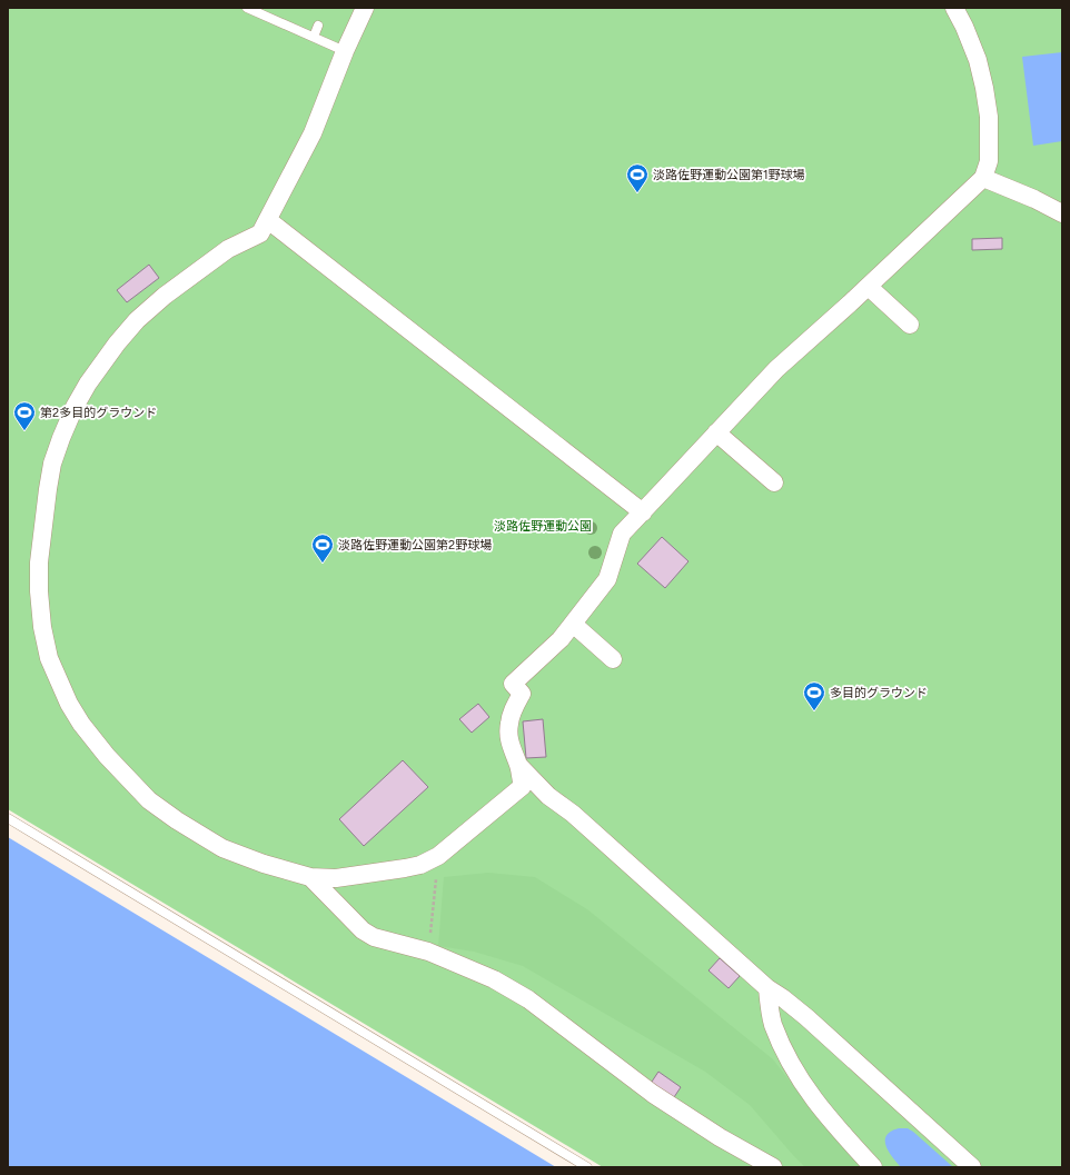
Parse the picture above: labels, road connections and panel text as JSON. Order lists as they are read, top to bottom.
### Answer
{
  "parks": ["淡路佐野運動公園"],
  "places": {
    "sports": [
      "淡路佐野運動公園第1野球場",
      "第2多目的グラウンド",
      "淡路佐野運動公園第2野球場",
      "多目的グラウンド"
    ]
  }
}
